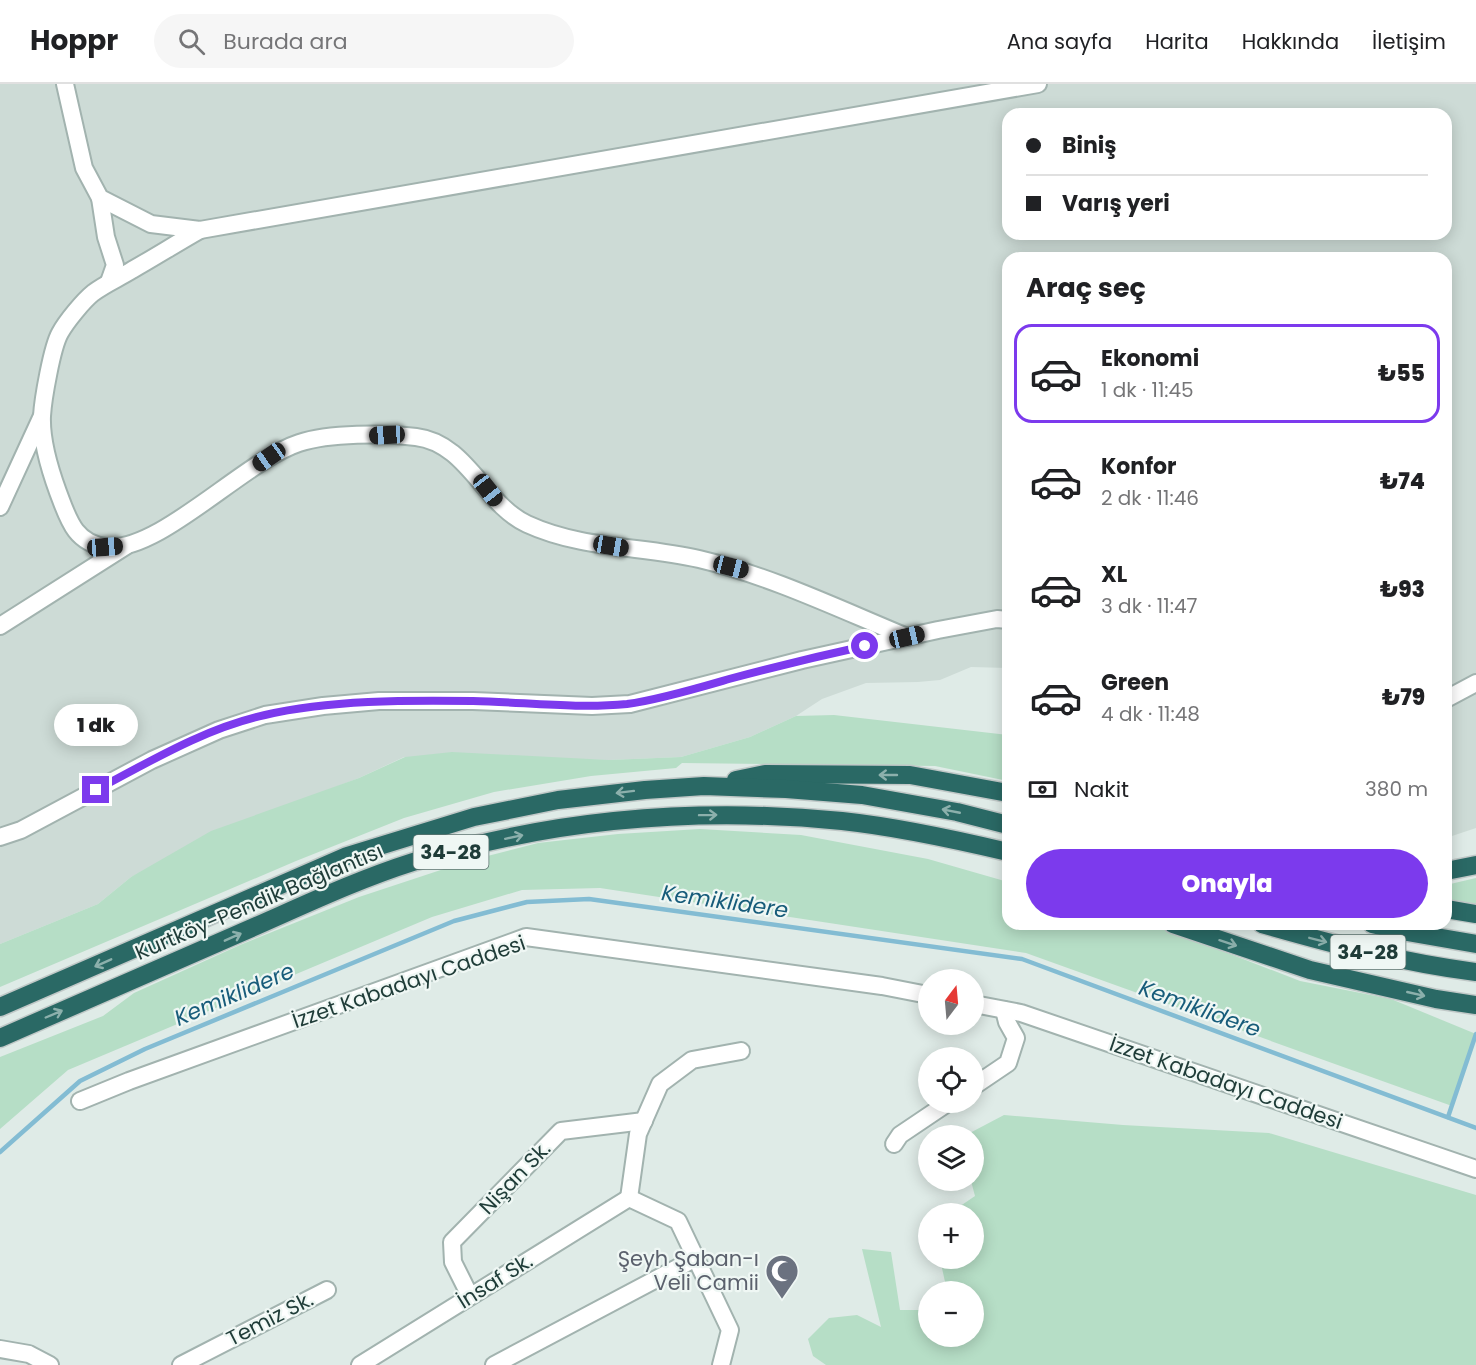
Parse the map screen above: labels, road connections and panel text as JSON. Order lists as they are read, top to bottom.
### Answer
{
  "streets": {
    "highway": ["34-28", "Kurtköy-Pendik Bağlantısı"],
    "street": [
      "İzzet Kabadayı Caddesi",
      "Nişan Sk.",
      "İnsaf Sk.",
      "Temiz Sk."
    ]
  },
  "crossings": [
    ["Nişan Sk.", "İnsaf Sk."]
  ],
  "water": ["Kemiklidere"],
  "places": {
    "mosque": ["Şeyh Şaban-ı Veli Camii"]
  },
  "north": "top",
  "page": {
    "header": "Hoppr",
    "search": "Burada ara",
    "nav": [
      "Ana sayfa",
      "Harita",
      "Hakkında",
      "İletişim"
    ],
    "banner": ["Biniş", "Varış yeri"],
    "heading": "Araç seç",
    "list": [
      {
        "name": "Ekonomi",
        "note": "1 dk · 11:45",
        "value": "₺55"
      },
      {
        "name": "Konfor",
        "note": "2 dk · 11:46",
        "value": "₺74"
      },
      {
        "name": "XL",
        "note": "3 dk · 11:47",
        "value": "₺93"
      },
      {
        "name": "Green",
        "note": "4 dk · 11:48",
        "value": "₺79"
      }
    ],
    "bubble": "1 dk",
    "pay": ["Nakit", "380 m"],
    "buttons": "Onayla",
    "map_buttons": ["+", "−"]
  }
}
